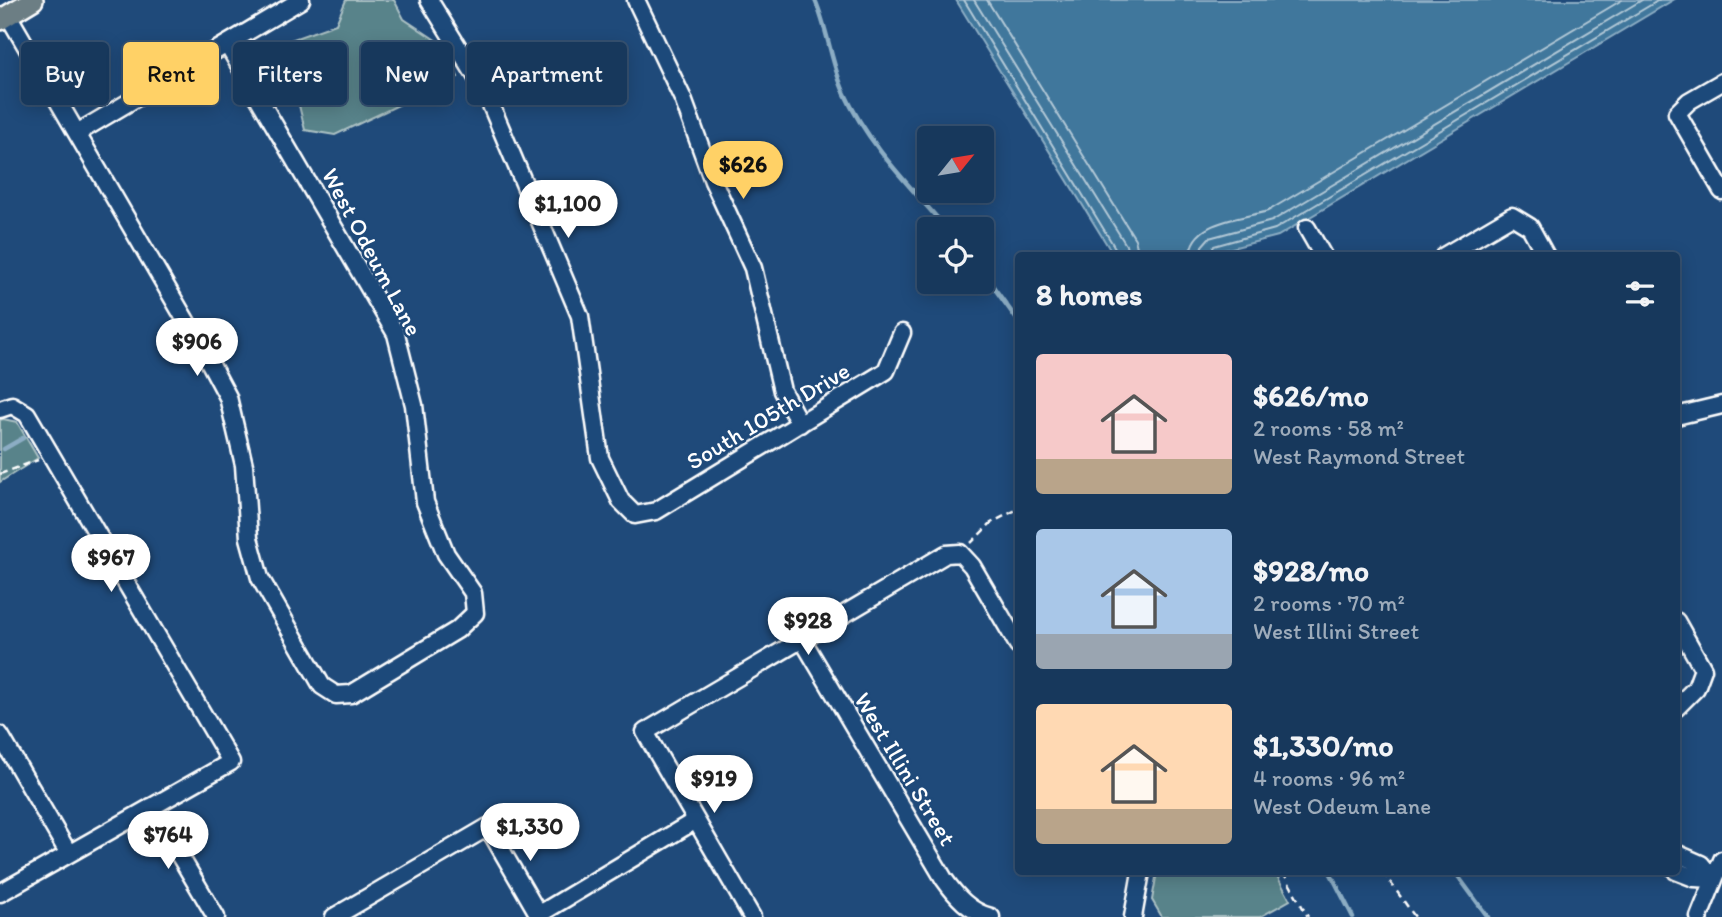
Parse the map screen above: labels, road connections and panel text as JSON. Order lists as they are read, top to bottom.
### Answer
{
  "streets": {
    "street": ["West Odeum Lane", "South 105th Drive", "West Illini Street"]
  },
  "north": "top right",
  "page": {
    "chip": [
      "Buy",
      "Rent",
      "Filters",
      "New",
      "Apartment"
    ],
    "price": [
      "$626",
      "$1,100",
      "$906",
      "$967",
      "$928",
      "$919",
      "$1,330",
      "$764"
    ],
    "heading": "8 homes",
    "list": [
      {
        "name": "$626/mo",
        "note": "2 rooms · 58 m² · West Raymond Street"
      },
      {
        "name": "$928/mo",
        "note": "2 rooms · 70 m² · West Illini Street"
      },
      {
        "name": "$1,330/mo",
        "note": "4 rooms · 96 m² · West Odeum Lane"
      }
    ]
  }
}
